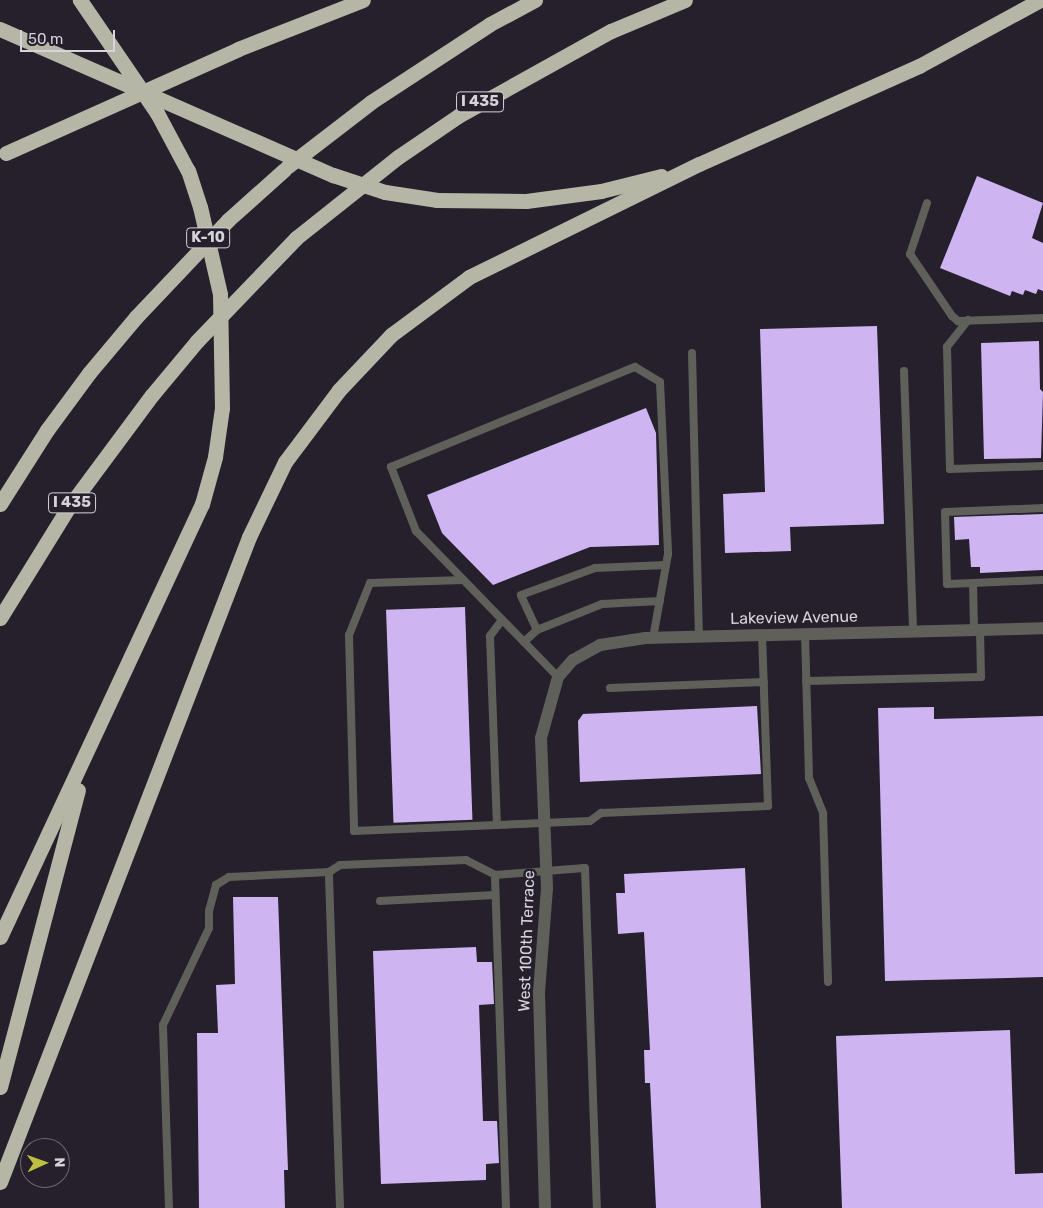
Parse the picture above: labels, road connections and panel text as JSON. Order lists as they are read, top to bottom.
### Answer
{
  "streets": {
    "highway": ["I 435", "K-10"],
    "street": ["Lakeview Avenue", "West 100th Terrace"]
  },
  "crossings": [
    ["Lakeview Avenue", "West 100th Terrace"]
  ],
  "scale_bar": "50 m",
  "north": "right"
}
